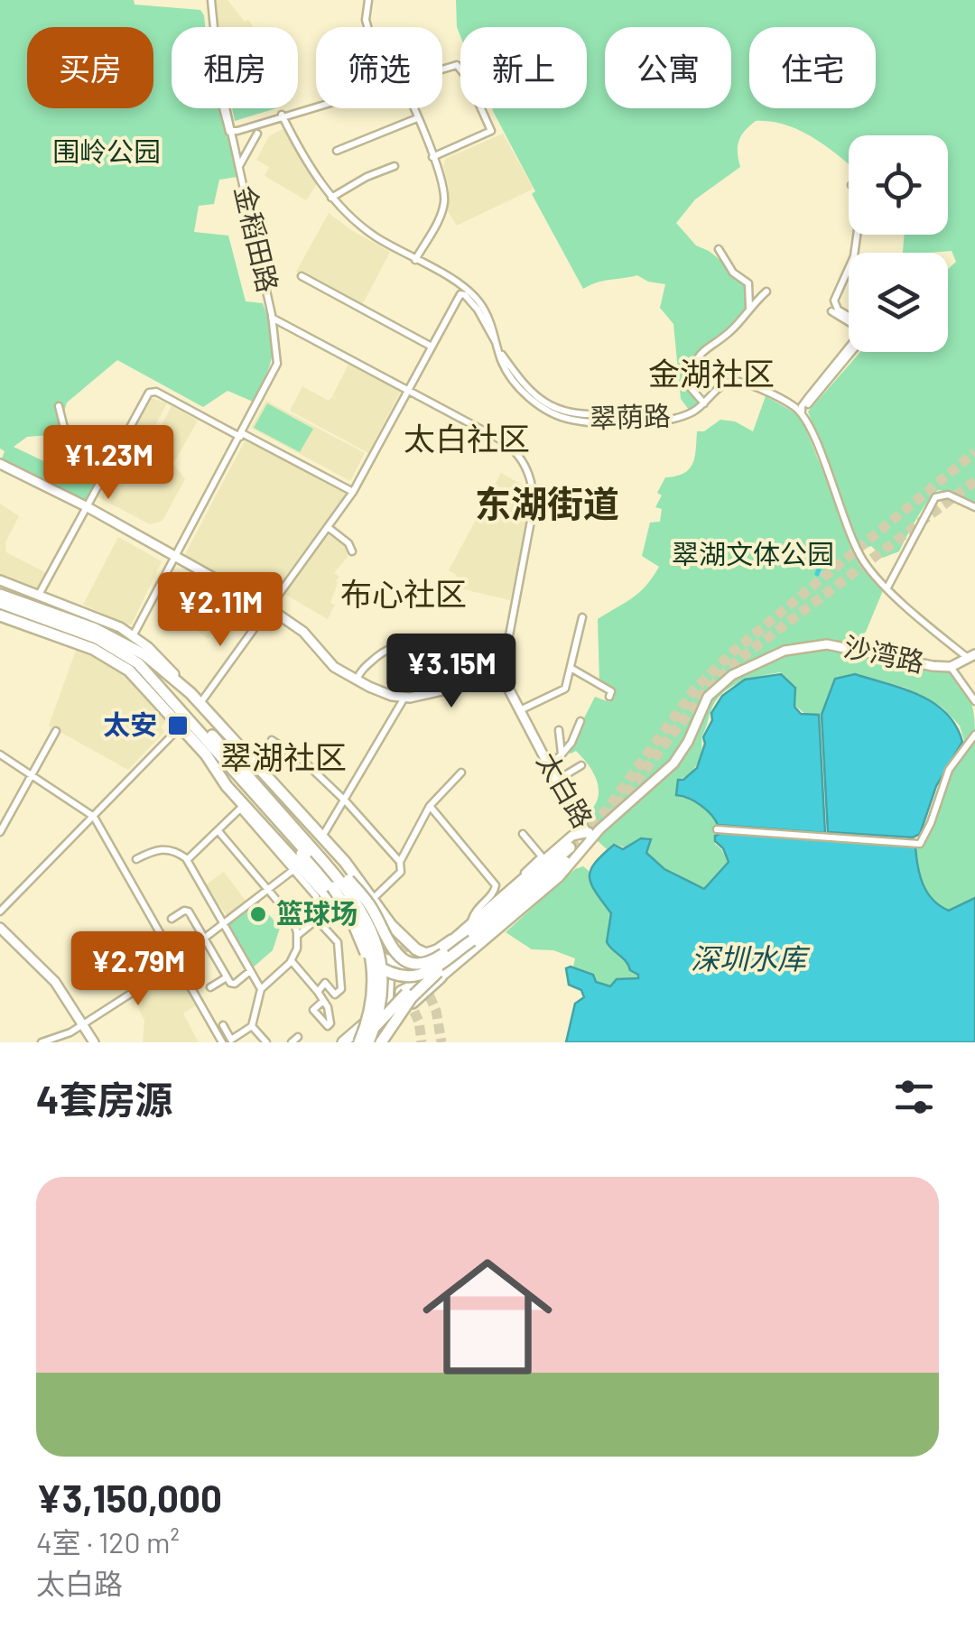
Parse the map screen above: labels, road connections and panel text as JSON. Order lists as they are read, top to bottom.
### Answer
{
  "streets": {
    "main road": ["沙湾路", "太白路"],
    "street": ["金稻田路", "翠荫路"]
  },
  "crossings": [
    ["沙湾路", "太白路"]
  ],
  "districts": [
    "金湖社区",
    "太白社区",
    "东湖街道",
    "布心社区",
    "翠湖社区"
  ],
  "water": ["深圳水库"],
  "parks": ["围岭公园", "翠湖文体公园"],
  "places": {
    "transit": ["太安"],
    "other": ["篮球场"]
  },
  "page": {
    "chip": [
      "买房",
      "租房",
      "筛选",
      "新上",
      "公寓",
      "住宅"
    ],
    "price": [
      "¥1.23M",
      "¥2.11M",
      "¥3.15M",
      "¥2.79M"
    ],
    "heading": "4套房源",
    "list": [
      {
        "name": "¥3,150,000",
        "note": "4室 · 120 m² · 太白路"
      }
    ]
  }
}
